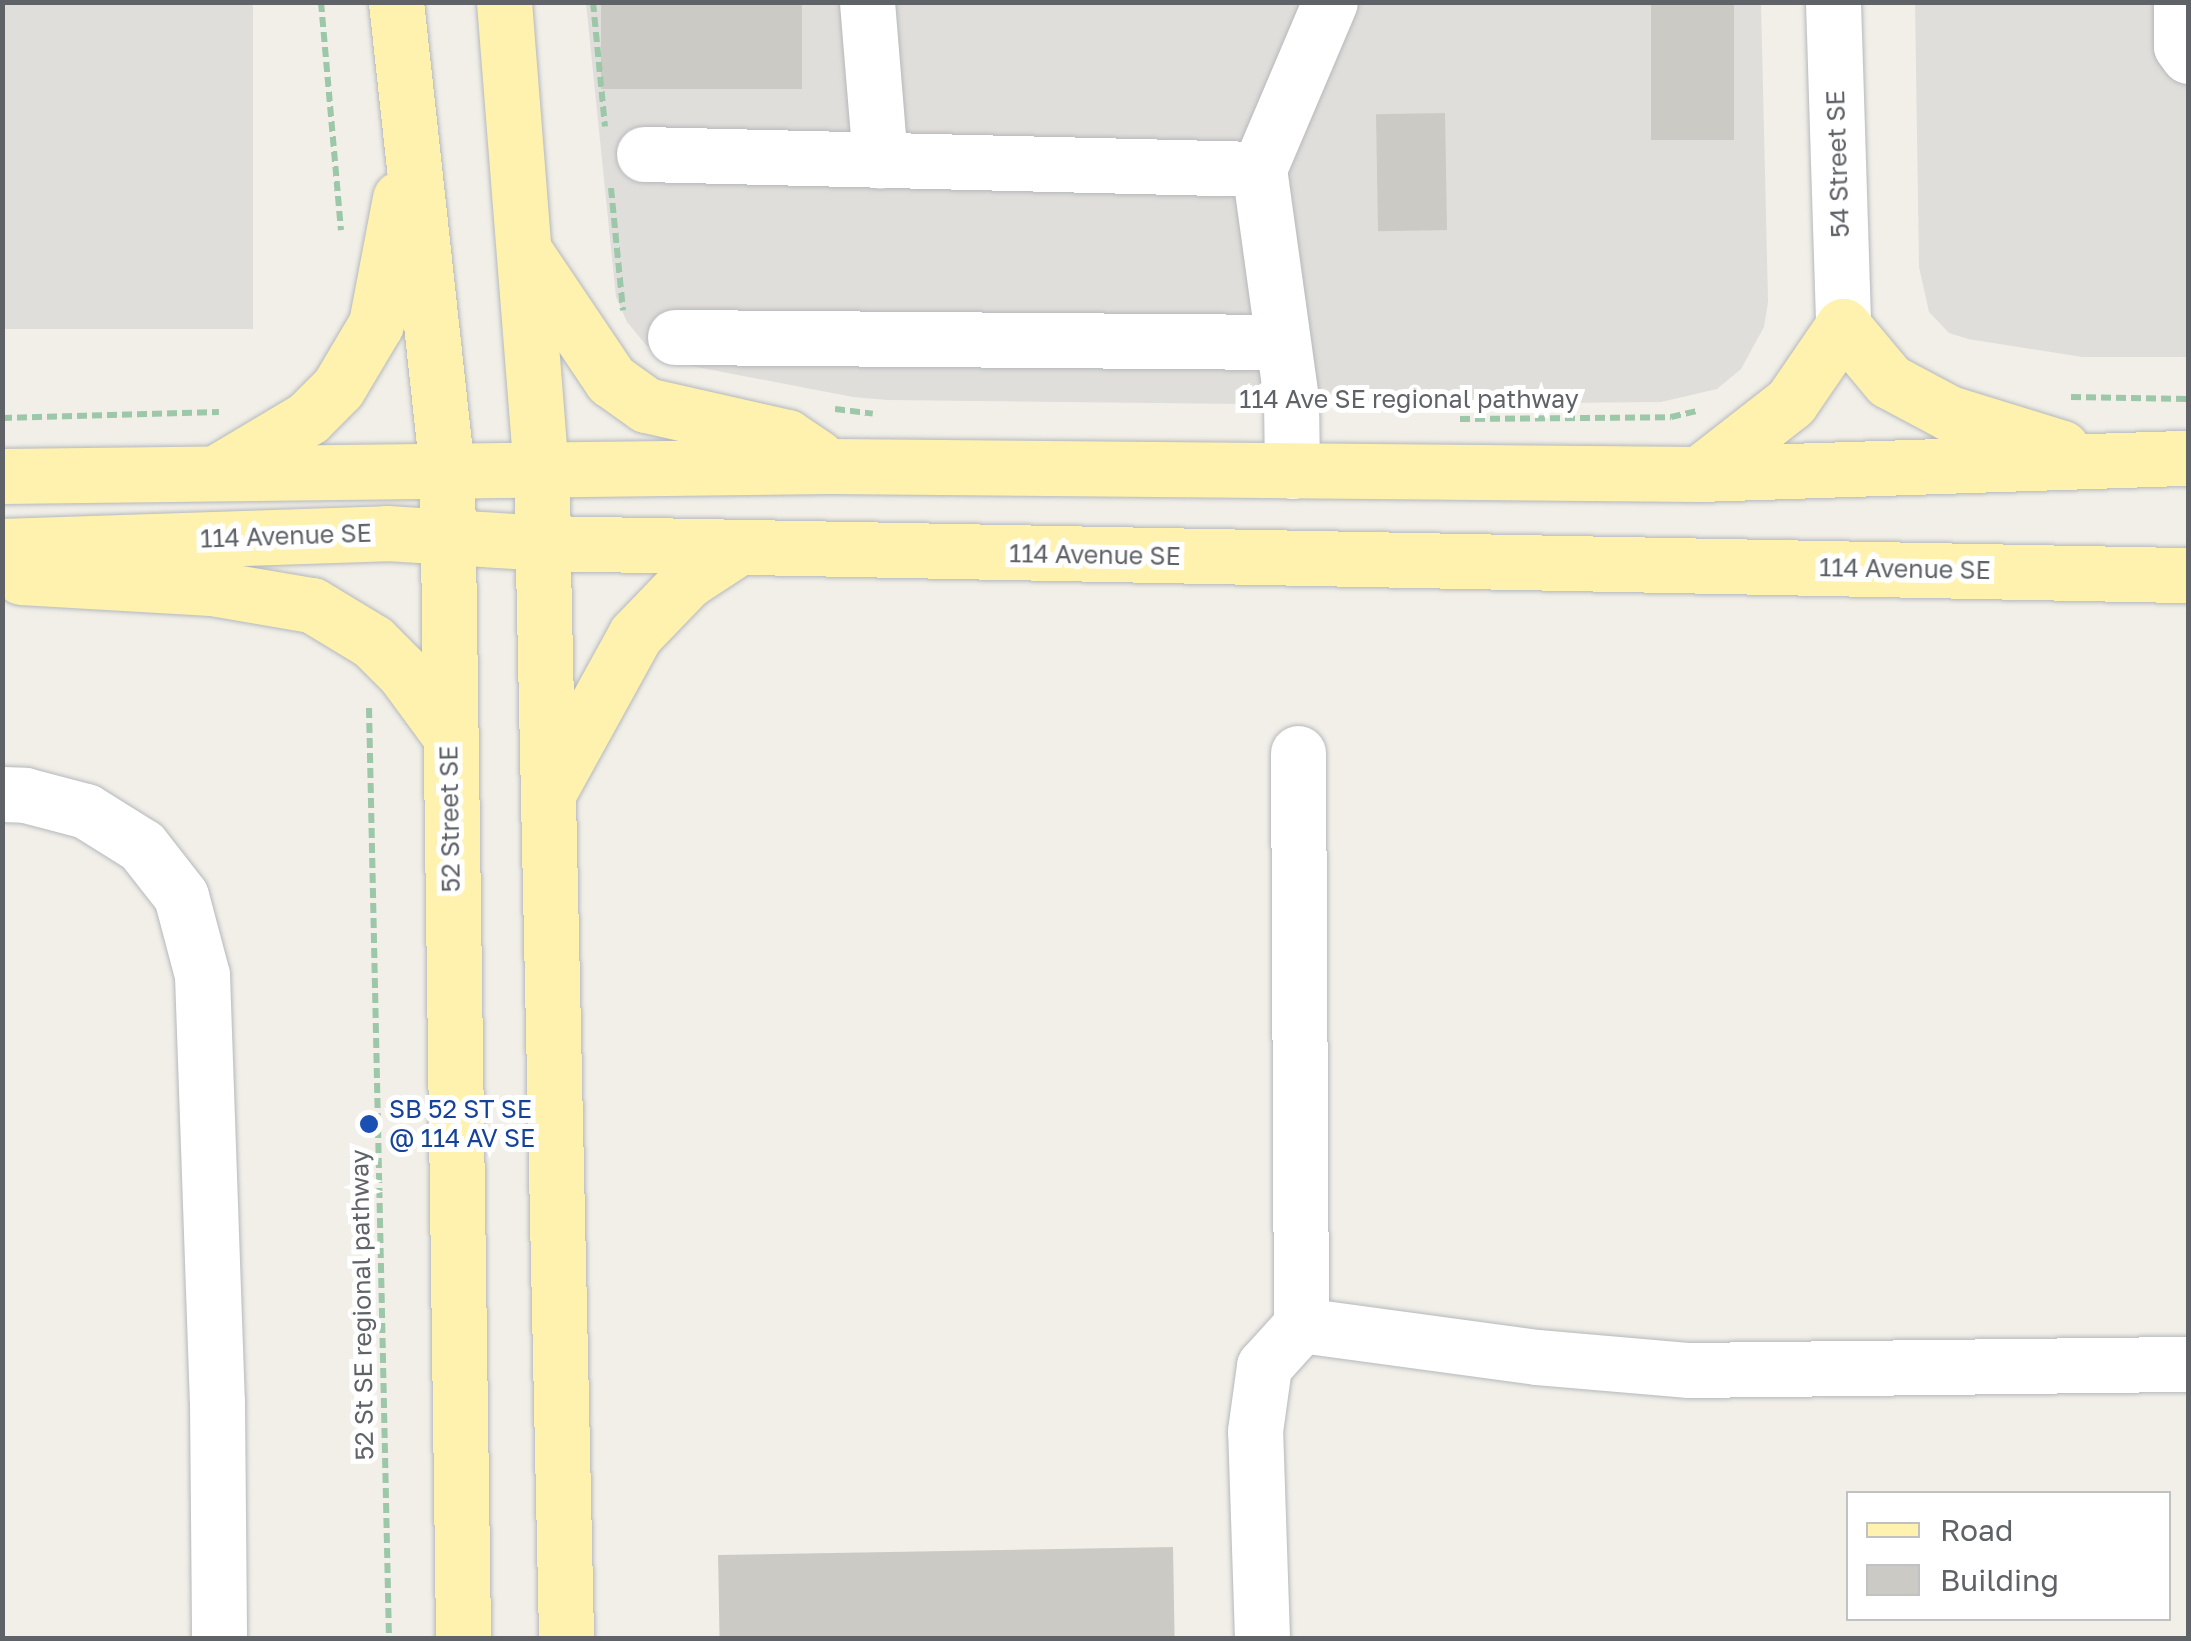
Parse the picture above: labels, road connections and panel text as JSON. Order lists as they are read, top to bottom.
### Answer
{
  "streets": {
    "main road": ["114 Avenue SE", "52 Street SE"],
    "street": ["54 Street SE"],
    "path": ["114 Ave SE regional pathway", "52 St SE regional pathway"]
  },
  "crossings": [
    ["114 Avenue SE", "52 Street SE"]
  ],
  "places": ["SB 52 ST SE @ 114 AV SE"],
  "legend": ["Road", "Building"]
}
